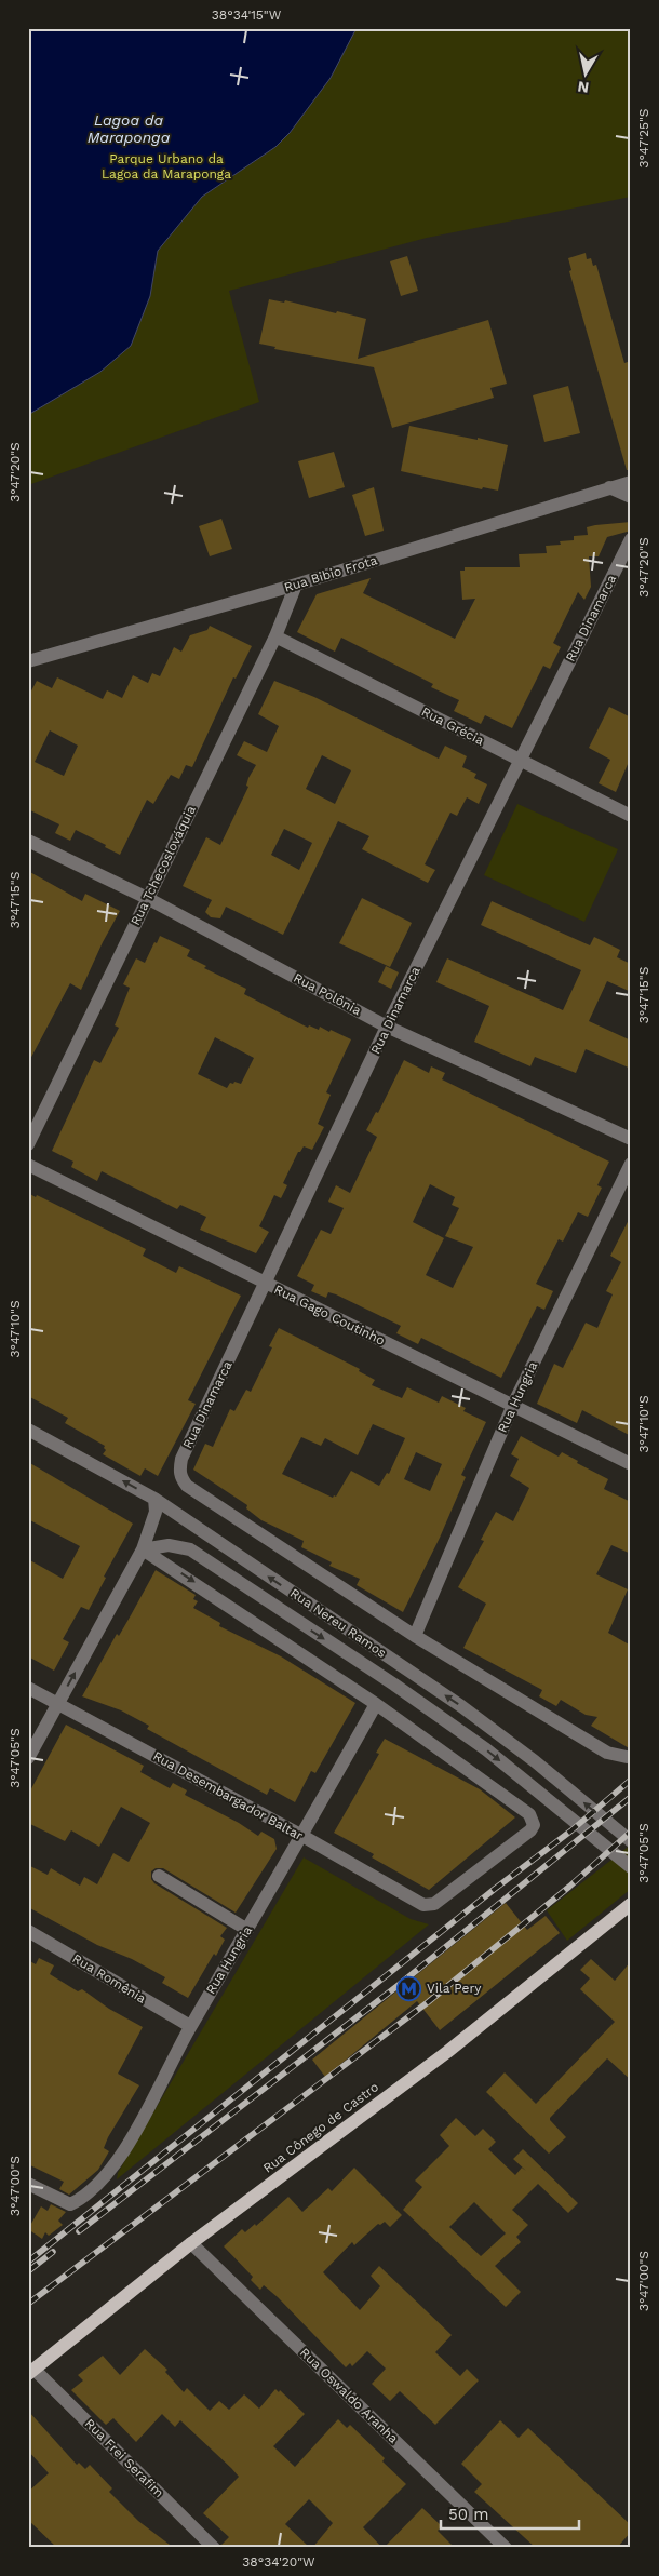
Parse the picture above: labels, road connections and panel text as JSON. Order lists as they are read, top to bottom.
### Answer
{
  "streets": {
    "main road": ["Rua Cônego de Castro"],
    "street": [
      "Rua Bibio Frota",
      "Rua Dinamarca",
      "Rua Grécia",
      "Rua Tchecoslováquia",
      "Rua Polônia",
      "Rua Gago Coutinho",
      "Rua Hungria",
      "Rua Nereu Ramos",
      "Rua Desembargador Baltar",
      "Rua Romênia",
      "Rua Oswaldo Aranha",
      "Rua Frei Serafim"
    ]
  },
  "crossings": [
    ["Rua Bibio Frota", "Rua Tchecoslováquia"],
    ["Rua Dinamarca", "Rua Grécia"],
    ["Rua Dinamarca", "Rua Polônia"],
    ["Rua Dinamarca", "Rua Gago Coutinho"],
    ["Rua Dinamarca", "Rua Hungria"],
    ["Rua Grécia", "Rua Tchecoslováquia"],
    ["Rua Tchecoslováquia", "Rua Polônia"],
    ["Rua Gago Coutinho", "Rua Hungria"],
    ["Rua Hungria", "Rua Desembargador Baltar"],
    ["Rua Hungria", "Rua Romênia"],
    ["Rua Cônego de Castro", "Rua Oswaldo Aranha"],
    ["Rua Cônego de Castro", "Rua Frei Serafim"]
  ],
  "water": ["Lagoa da Maraponga"],
  "parks": ["Parque Urbano da Lagoa da Maraponga"],
  "places": {
    "metro station": ["Vila Pery"]
  },
  "scale_bar": "50 m",
  "north": "bottom",
  "coordinates": [
    "38°34'15\"W",
    "3°47'25\"S",
    "3°47'20\"S",
    "3°47'15\"S",
    "3°47'10\"S",
    "3°47'05\"S",
    "3°47'00\"S",
    "38°34'20\"W"
  ]
}
